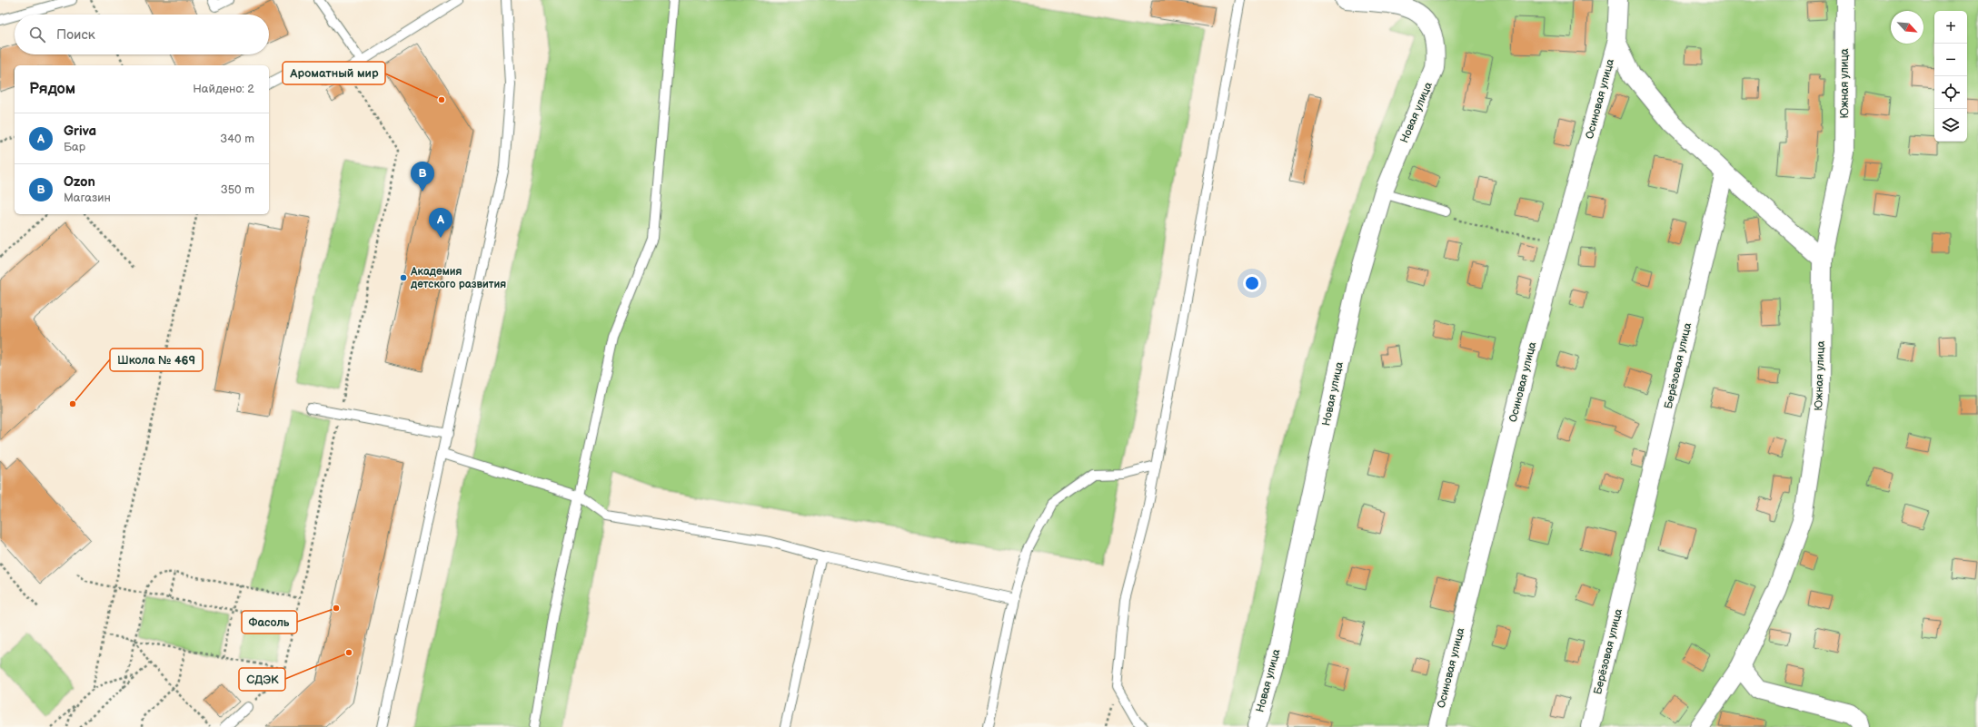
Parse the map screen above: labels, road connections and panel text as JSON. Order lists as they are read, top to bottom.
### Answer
{
  "streets": {
    "street": [
      "Южная улица",
      "Осиновая улица",
      "Новая улица",
      "Берёзовая улица"
    ]
  },
  "places": [
    "Ароматный мир",
    "Академия детского развития",
    "Школа № 469",
    "Фасоль",
    "СДЭК"
  ],
  "north": "bottom right",
  "page": {
    "map_buttons": ["+", "−"],
    "search": "Поиск",
    "heading": ["Рядом", "Найдено: 2"],
    "list": [
      {
        "mark": "A",
        "name": "Griva",
        "note": "Бар",
        "value": "340 m"
      },
      {
        "mark": "B",
        "name": "Ozon",
        "note": "Магазин",
        "value": "350 m"
      }
    ],
    "pins": ["B", "A"]
  }
}
